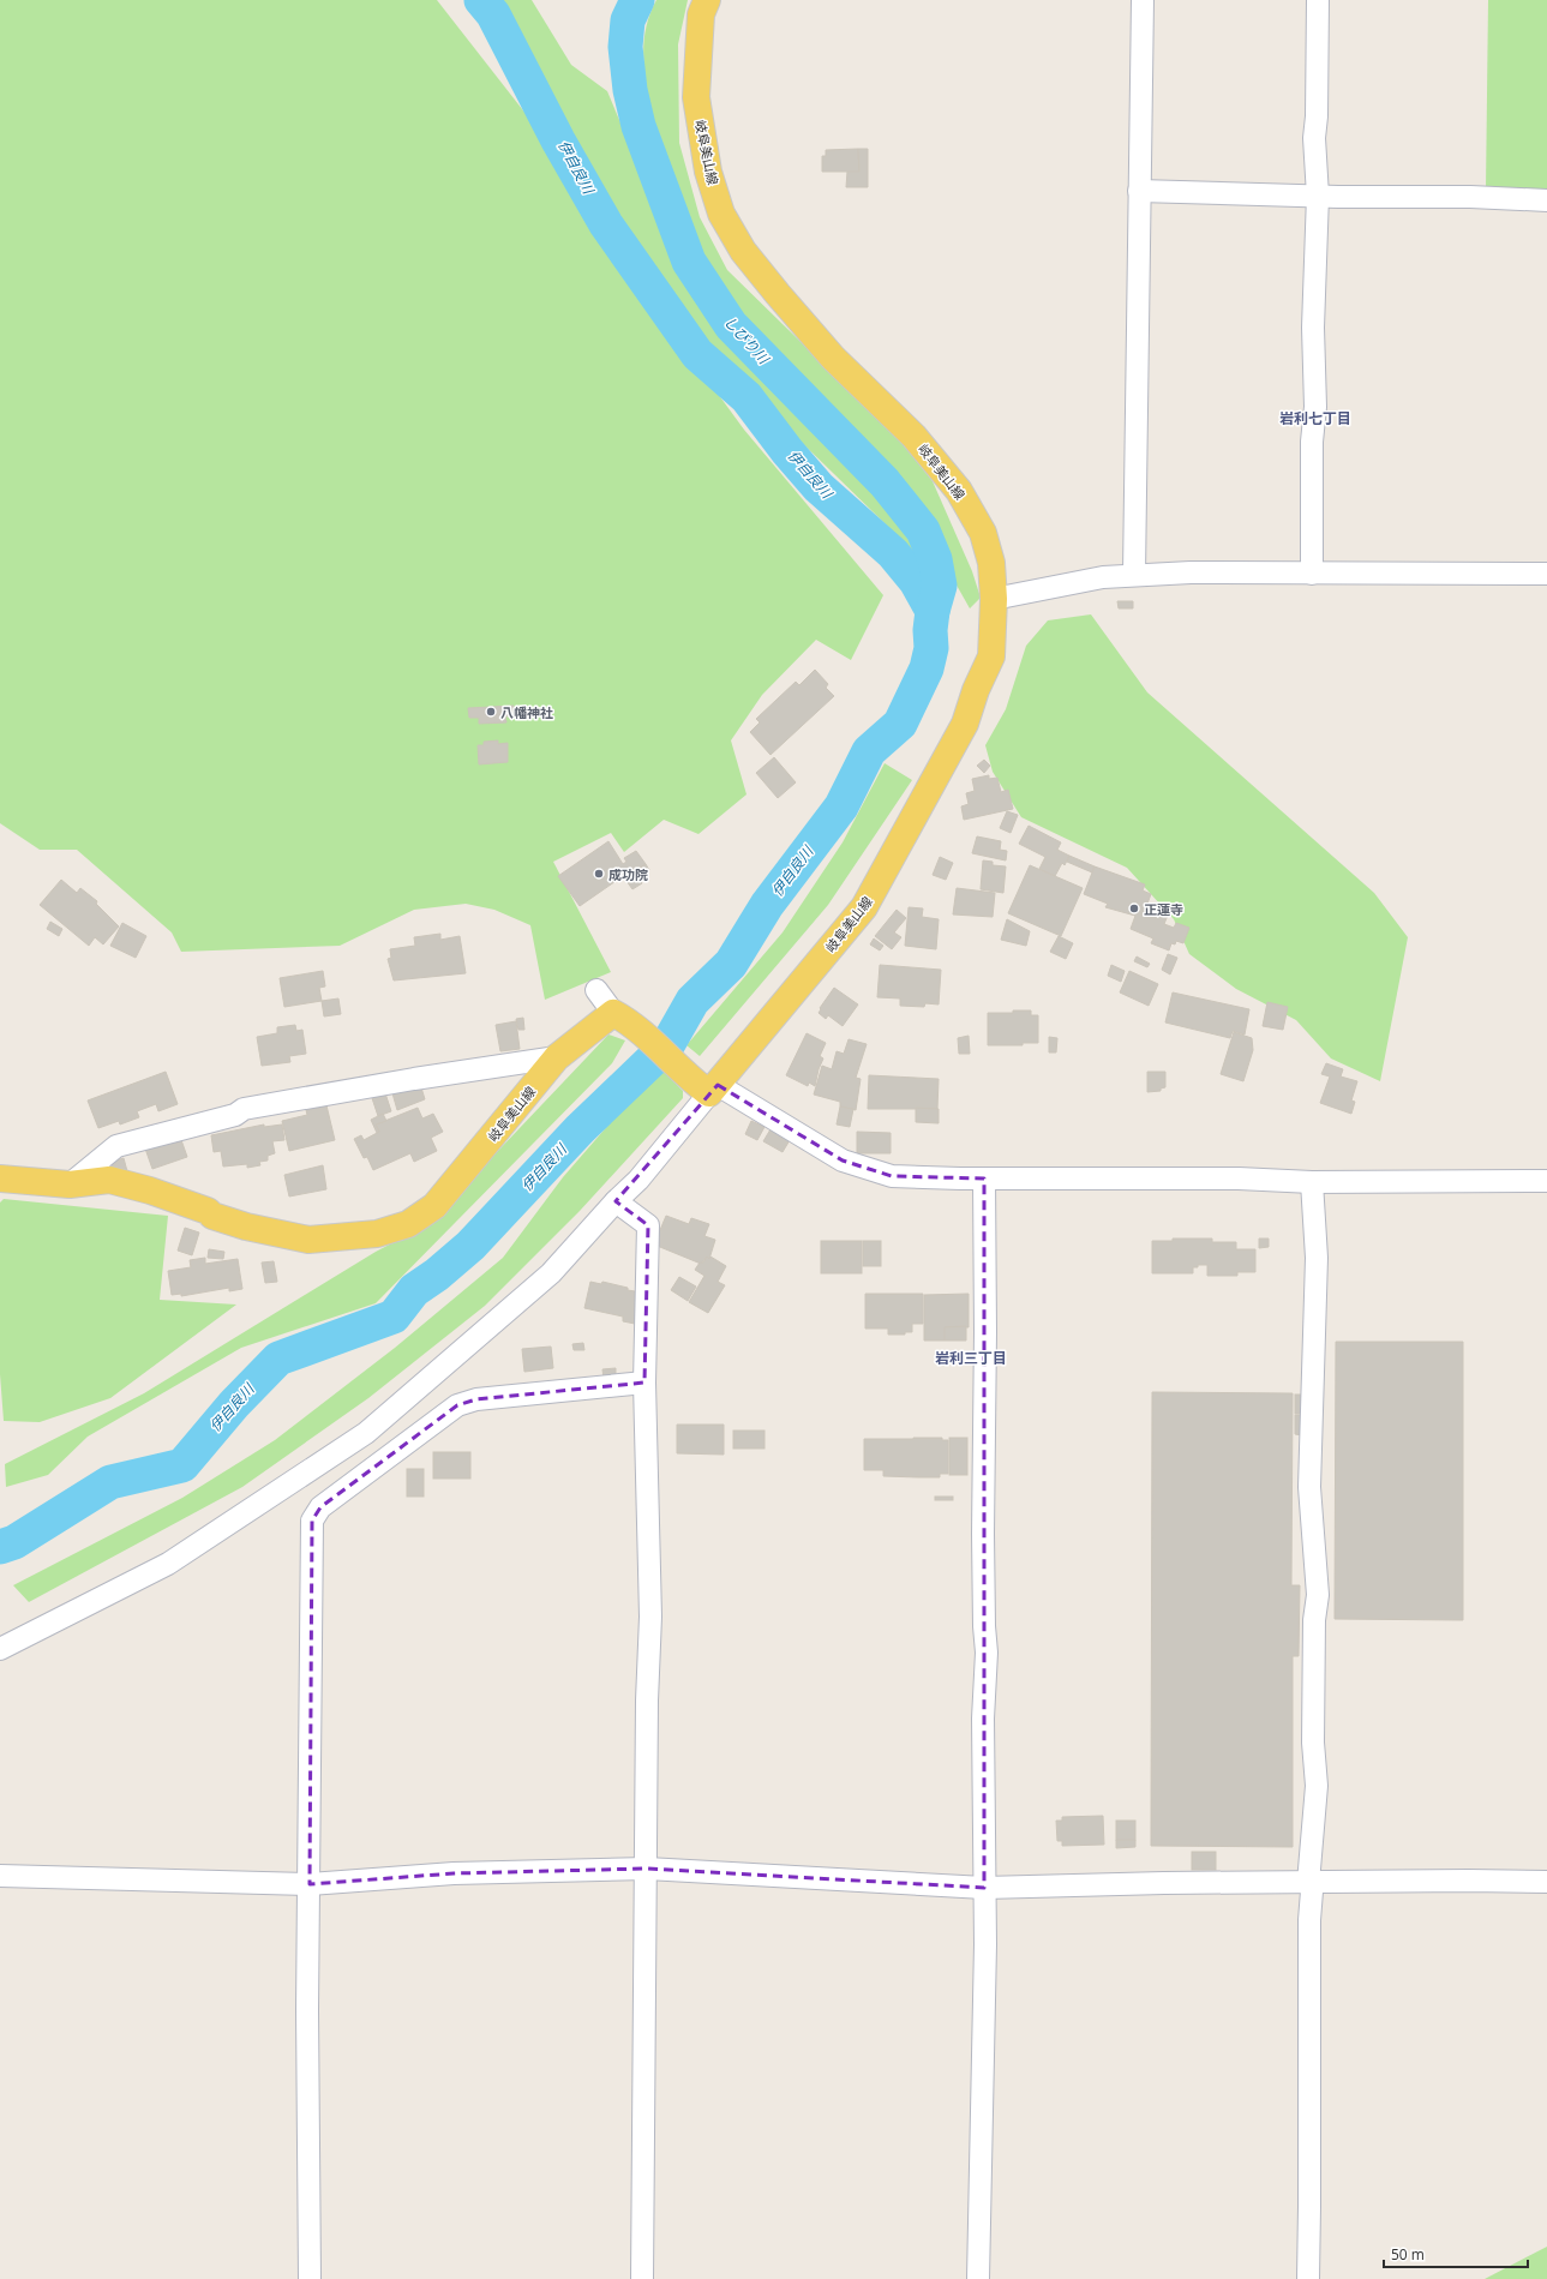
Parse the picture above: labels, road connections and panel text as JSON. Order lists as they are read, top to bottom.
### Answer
{
  "streets": {
    "main road": ["岐阜美山線"]
  },
  "districts": ["岩利七丁目", "岩利三丁目"],
  "water": ["伊自良川", "しびり川"],
  "places": ["八幡神社", "成功院", "正蓮寺"],
  "scale_bar": "50 m"
}
